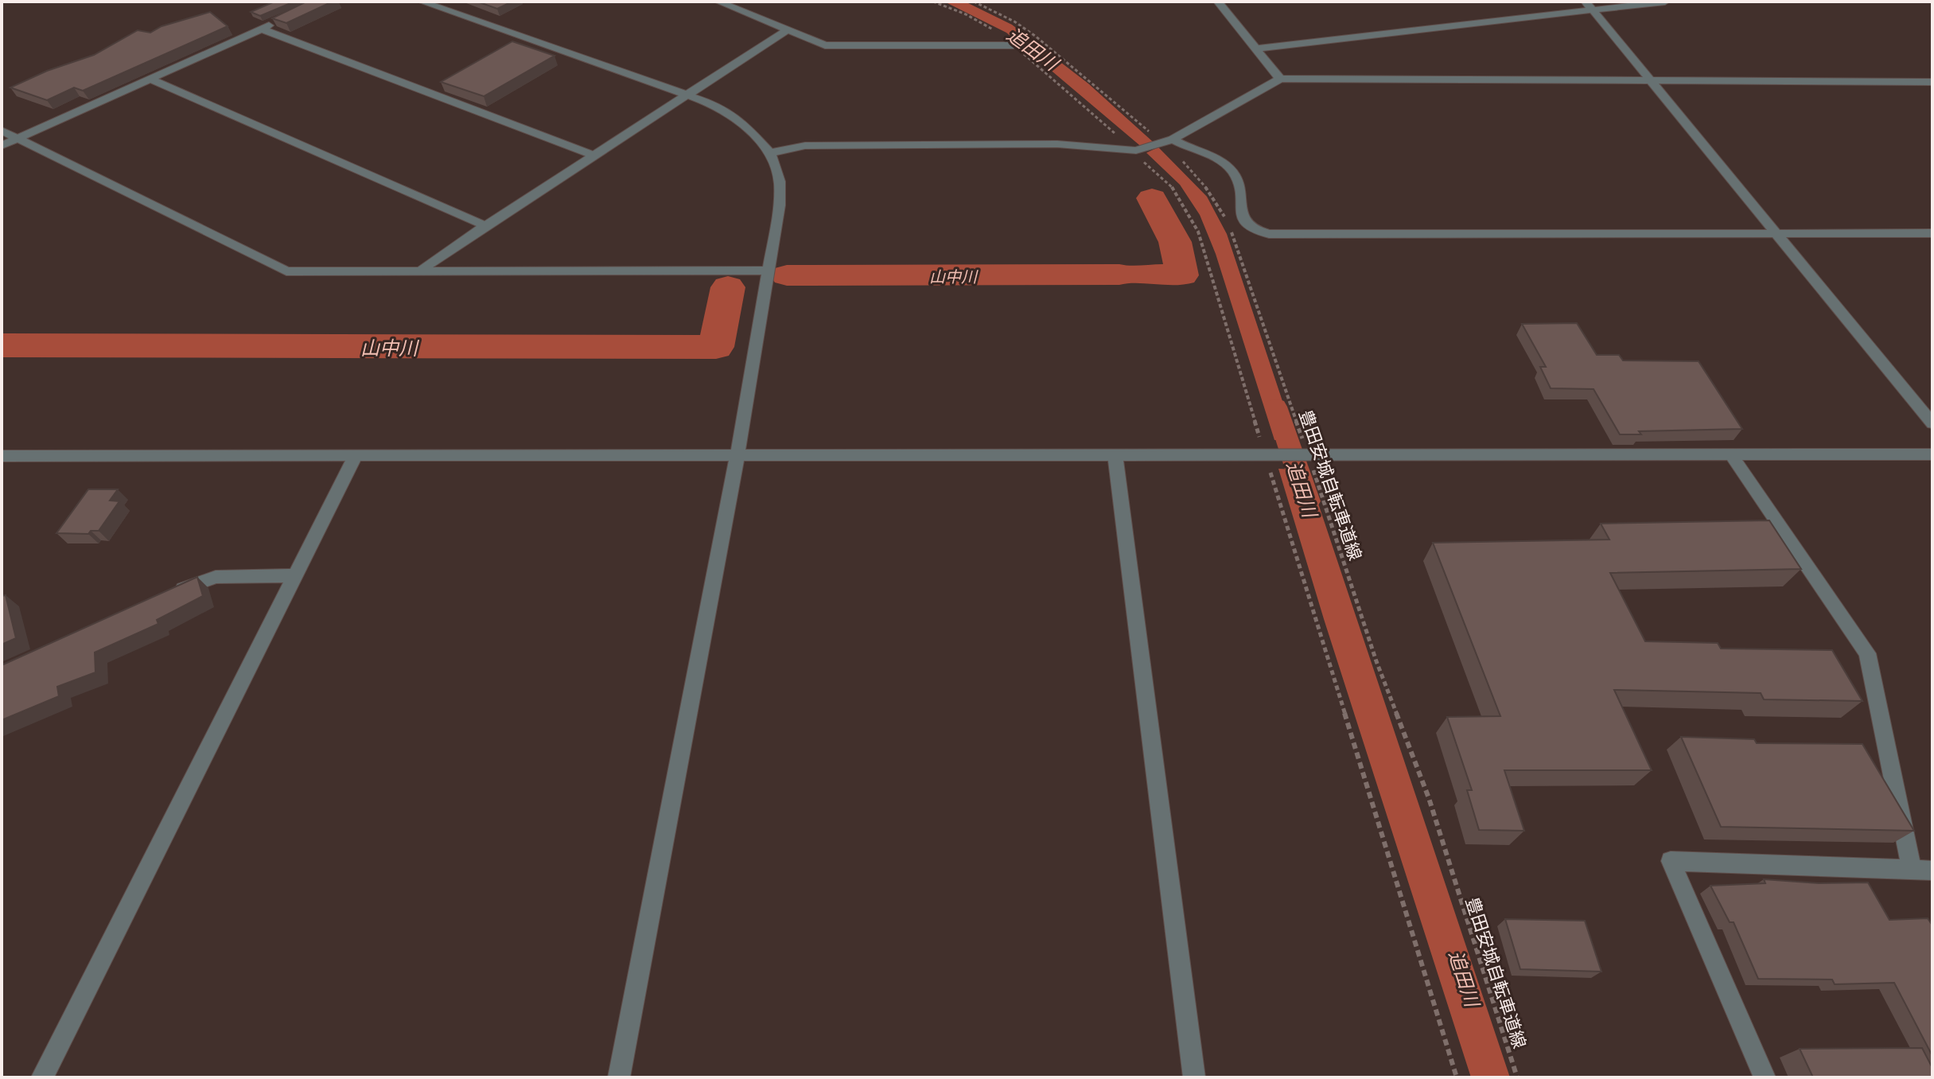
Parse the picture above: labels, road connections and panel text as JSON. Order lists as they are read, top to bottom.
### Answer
{
  "streets": {
    "path": ["豊田安城自転車道線"]
  },
  "water": ["追田川", "山中川"]
}
